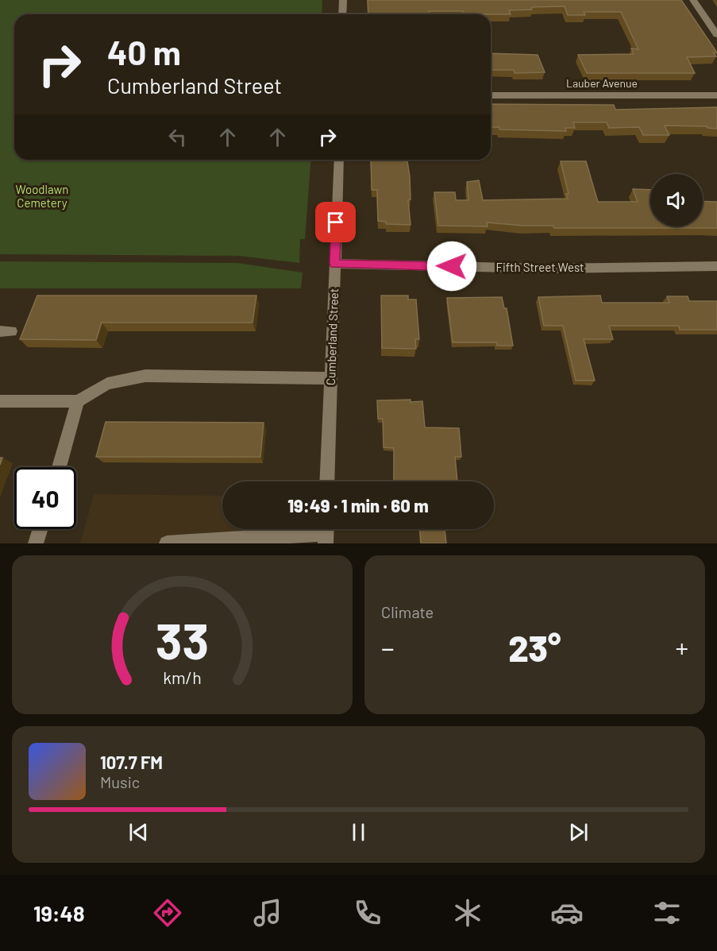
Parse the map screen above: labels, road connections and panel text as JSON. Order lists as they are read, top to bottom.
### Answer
{
  "streets": {
    "street": ["Lauber Avenue", "Fifth Street West", "Cumberland Street"]
  },
  "crossings": [
    ["Fifth Street West", "Cumberland Street"]
  ],
  "parks": ["Woodlawn Cemetery"],
  "page": {
    "turn": ["40 m", "Cumberland Street"],
    "limit": "40",
    "trip": "19:49 · 1 min · 60 m",
    "tile": "Climate",
    "heat": ["−", "23°", "+"],
    "song": ["107.7 FM", "Music"],
    "tabs": "19:48",
    "gauge": ["33", "km/h"]
  }
}
